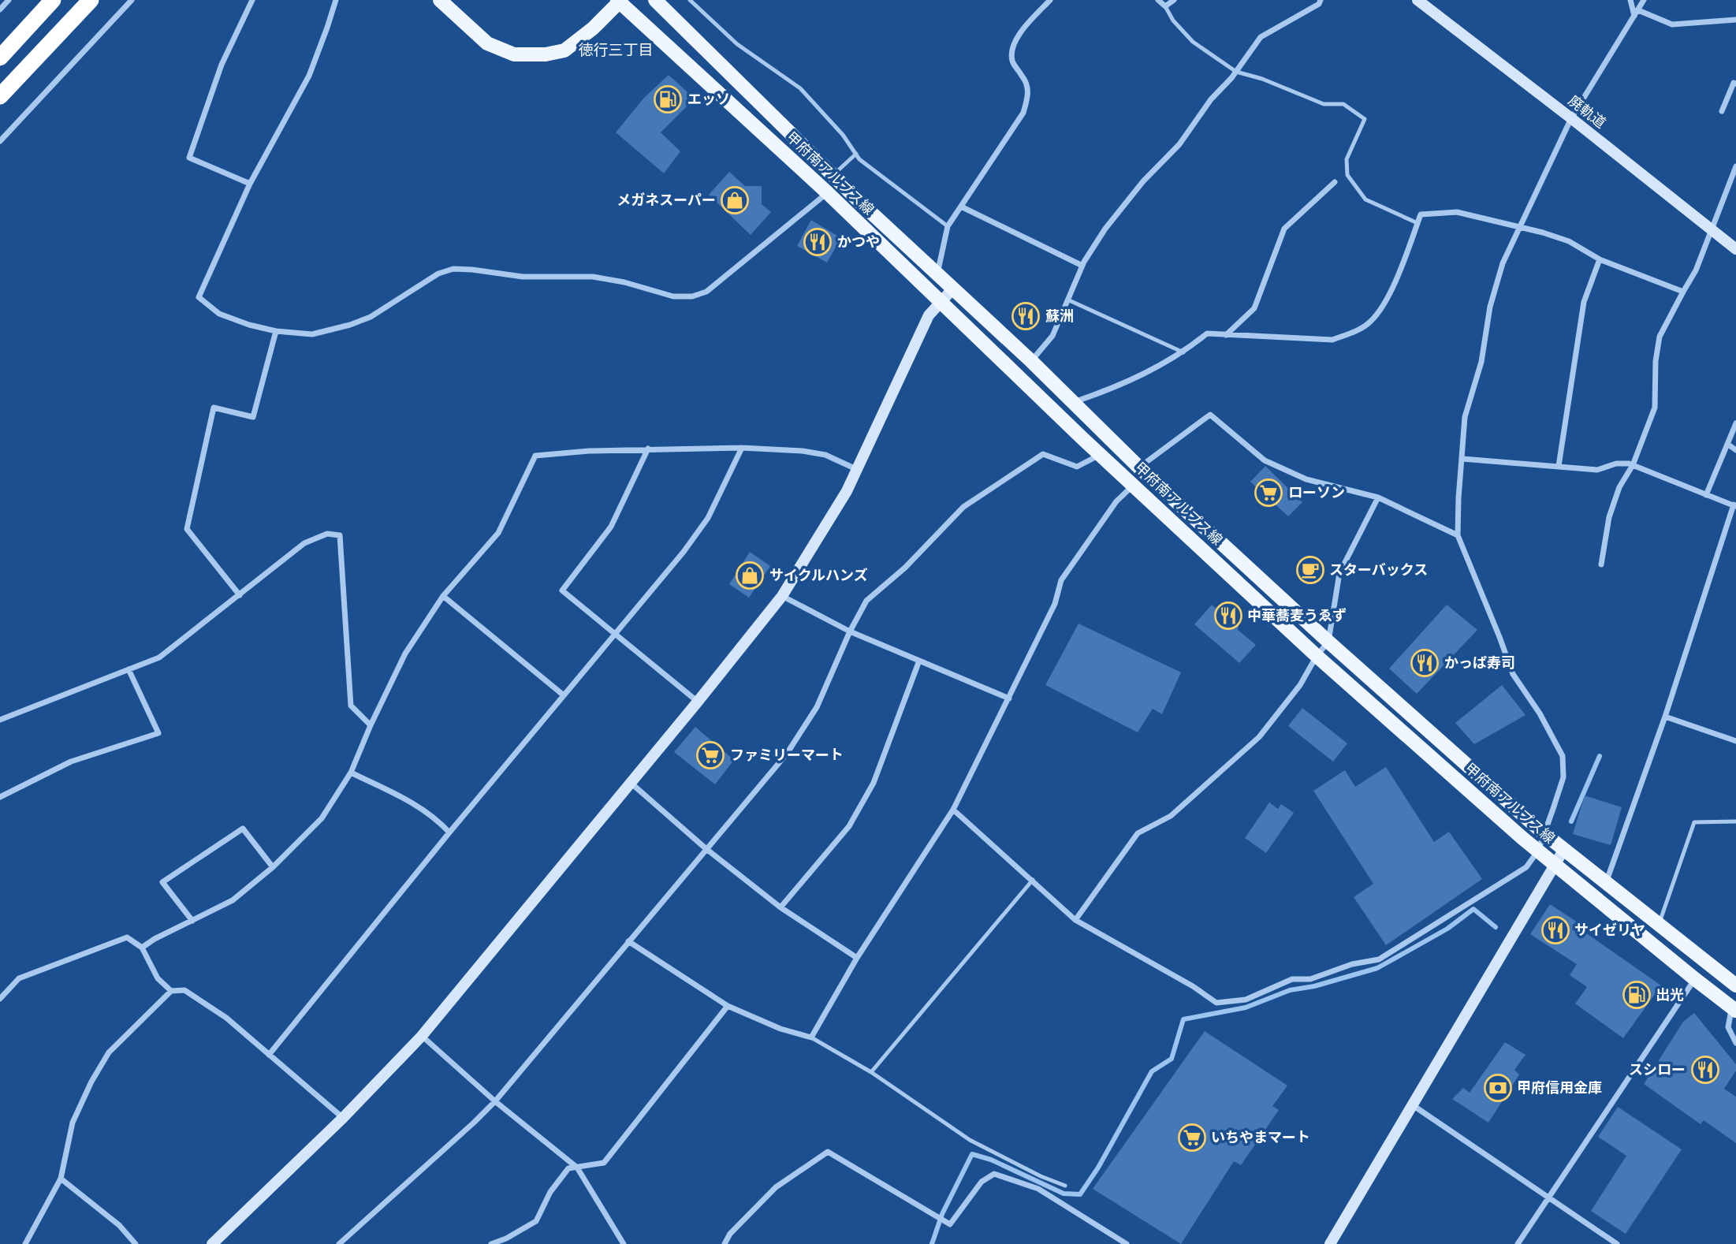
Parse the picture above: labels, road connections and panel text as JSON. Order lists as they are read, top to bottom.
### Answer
{
  "streets": {
    "main road": ["甲府南アルプス線"],
    "street": ["廃軌道"]
  },
  "districts": ["徳行三丁目"],
  "places": {
    "fuel station": ["エッソ", "出光"],
    "shop": ["メガネスーパー", "サイクルハンズ"],
    "restaurant": [
      "かつや",
      "蘇洲",
      "中華蕎麦うゑず",
      "かっぱ寿司",
      "サイゼリヤ",
      "スシロー"
    ],
    "supermarket": ["ローソン", "ファミリーマート", "いちやまマート"],
    "cafe": ["スターバックス"],
    "bank": ["甲府信用金庫"]
  }
}
